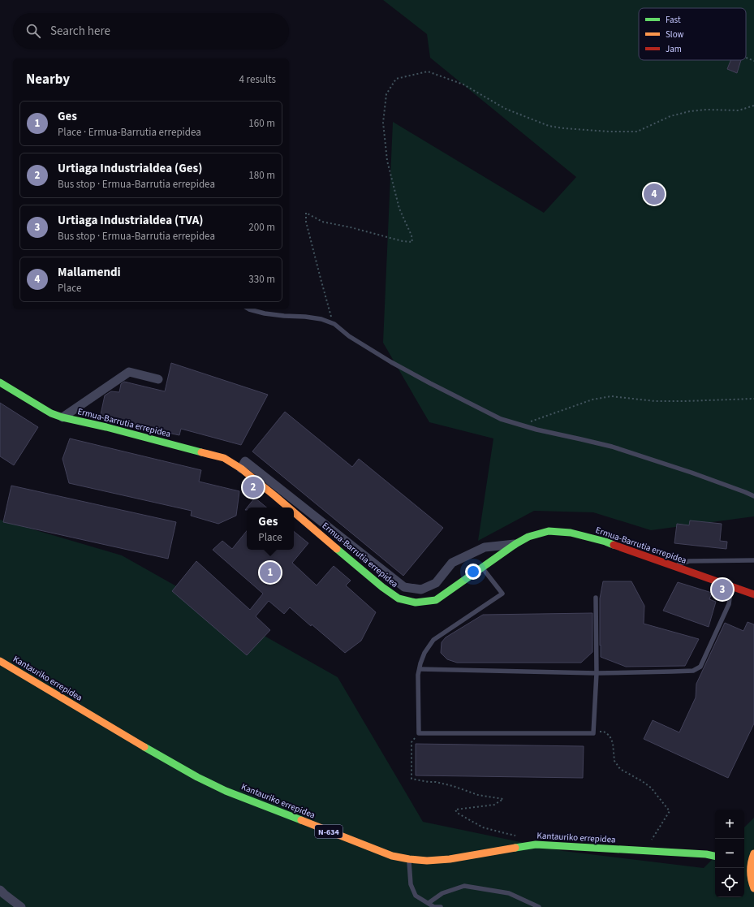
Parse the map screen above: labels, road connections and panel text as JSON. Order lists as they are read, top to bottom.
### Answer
{
  "streets": {
    "main road": ["Ermua-Barrutia errepidea", "Kantauriko errepidea", "N-634"]
  },
  "legend": ["Fast", "Slow", "Jam"],
  "page": {
    "search": "Search here",
    "heading": ["Nearby", "4 results"],
    "list": [
      {
        "mark": "1",
        "name": "Ges",
        "note": "Place · Ermua-Barrutia errepidea",
        "value": "160 m"
      },
      {
        "mark": "2",
        "name": "Urtiaga Industrialdea (Ges)",
        "note": "Bus stop · Ermua-Barrutia errepidea",
        "value": "180 m"
      },
      {
        "mark": "3",
        "name": "Urtiaga Industrialdea (TVA)",
        "note": "Bus stop · Ermua-Barrutia errepidea",
        "value": "200 m"
      },
      {
        "mark": "4",
        "name": "Mallamendi",
        "note": "Place",
        "value": "330 m"
      }
    ],
    "pins": [
      "4",
      "2",
      "1",
      "3"
    ],
    "popup": ["Ges", "Place"],
    "map_buttons": ["+", "−"]
  }
}
